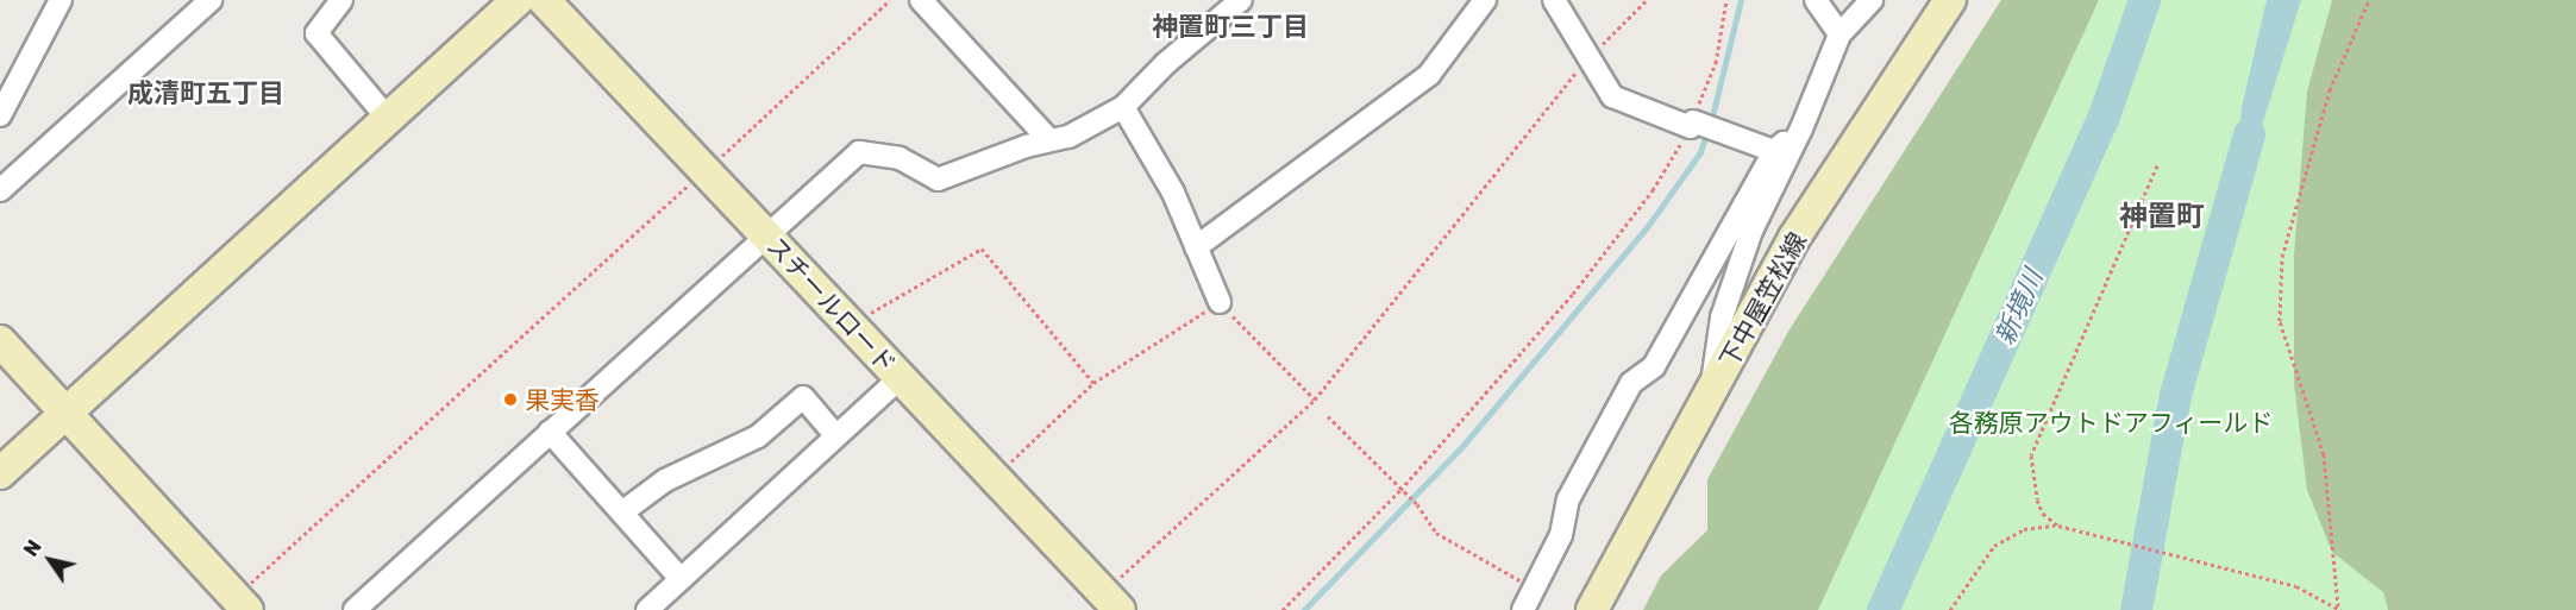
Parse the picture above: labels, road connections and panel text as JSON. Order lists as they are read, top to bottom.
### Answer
{
  "streets": {
    "street": ["下中屋笠松線", "スチールロード"]
  },
  "districts": ["神置町三丁目", "成清町五丁目", "神置町"],
  "water": ["新境川"],
  "parks": ["各務原アウトドアフィールド"],
  "places": ["果実香"],
  "north": "top left"
}
